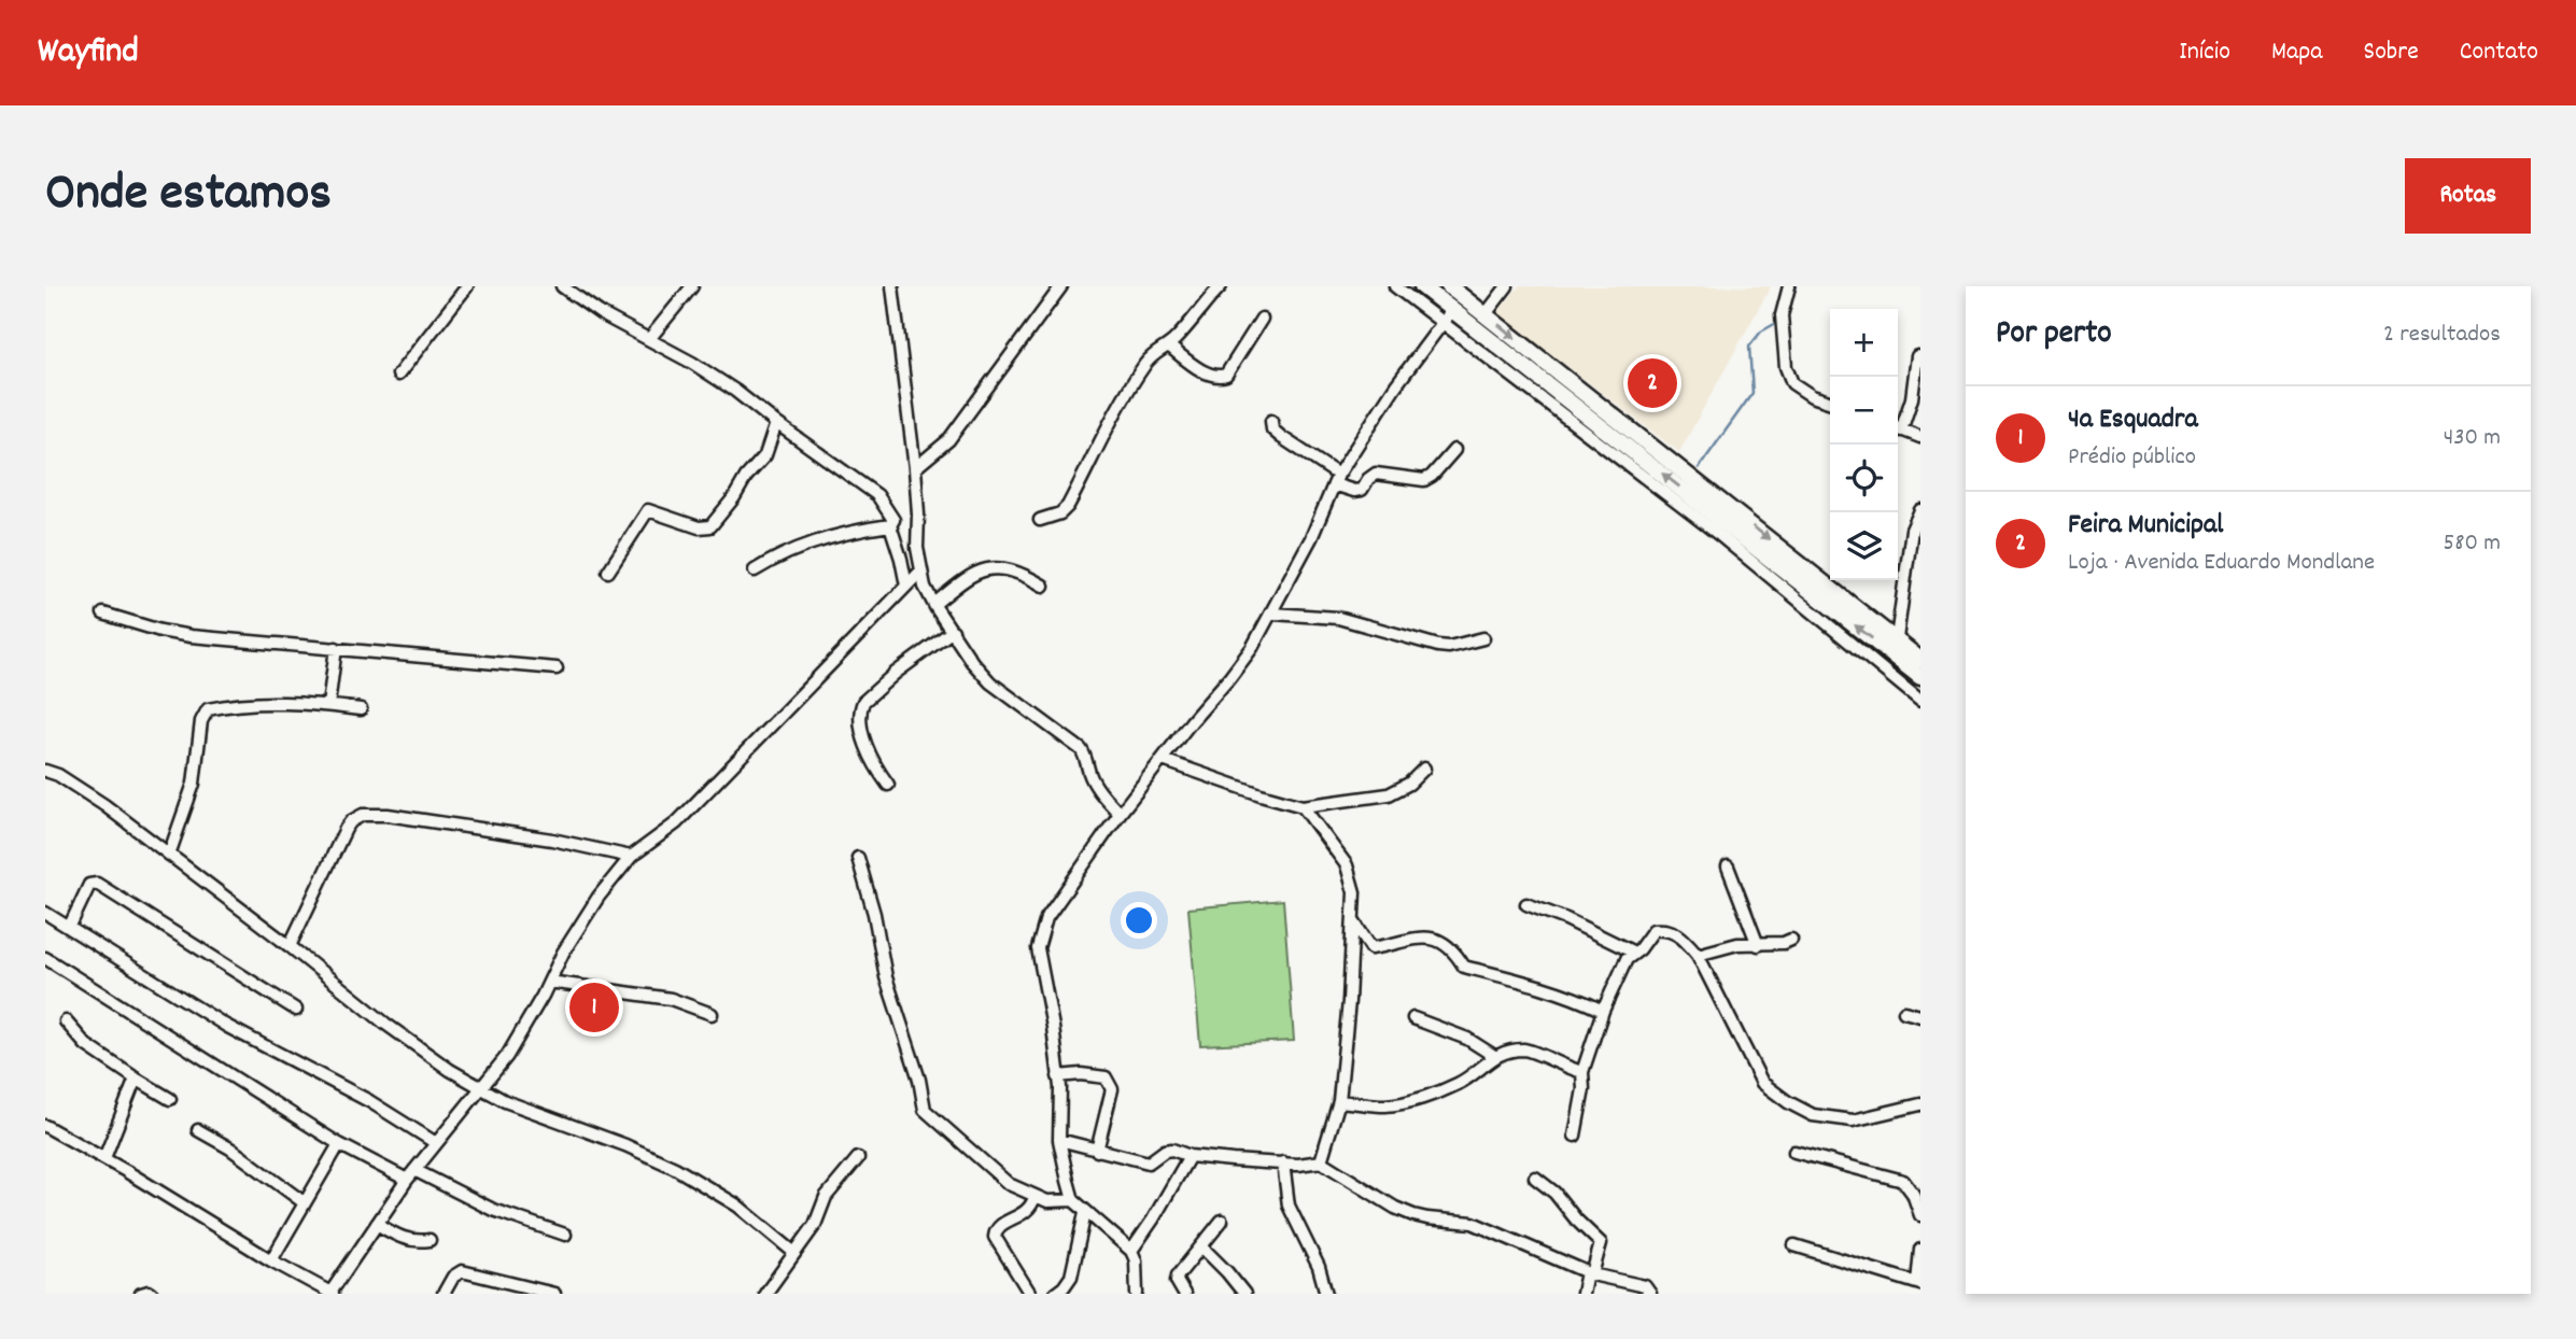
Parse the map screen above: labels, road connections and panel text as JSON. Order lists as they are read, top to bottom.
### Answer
{
  "page": {
    "header": "Wayfind",
    "nav": [
      "Início",
      "Mapa",
      "Sobre",
      "Contato"
    ],
    "title": "Onde estamos",
    "buttons": "Rotas",
    "heading": ["Por perto", "2 resultados"],
    "map_buttons": ["+", "−"],
    "pins": ["2", "1"],
    "list": [
      {
        "mark": "1",
        "name": "4a Esquadra",
        "note": "Prédio público",
        "value": "430 m"
      },
      {
        "mark": "2",
        "name": "Feira Municipal",
        "note": "Loja · Avenida Eduardo Mondlane",
        "value": "580 m"
      }
    ]
  }
}
